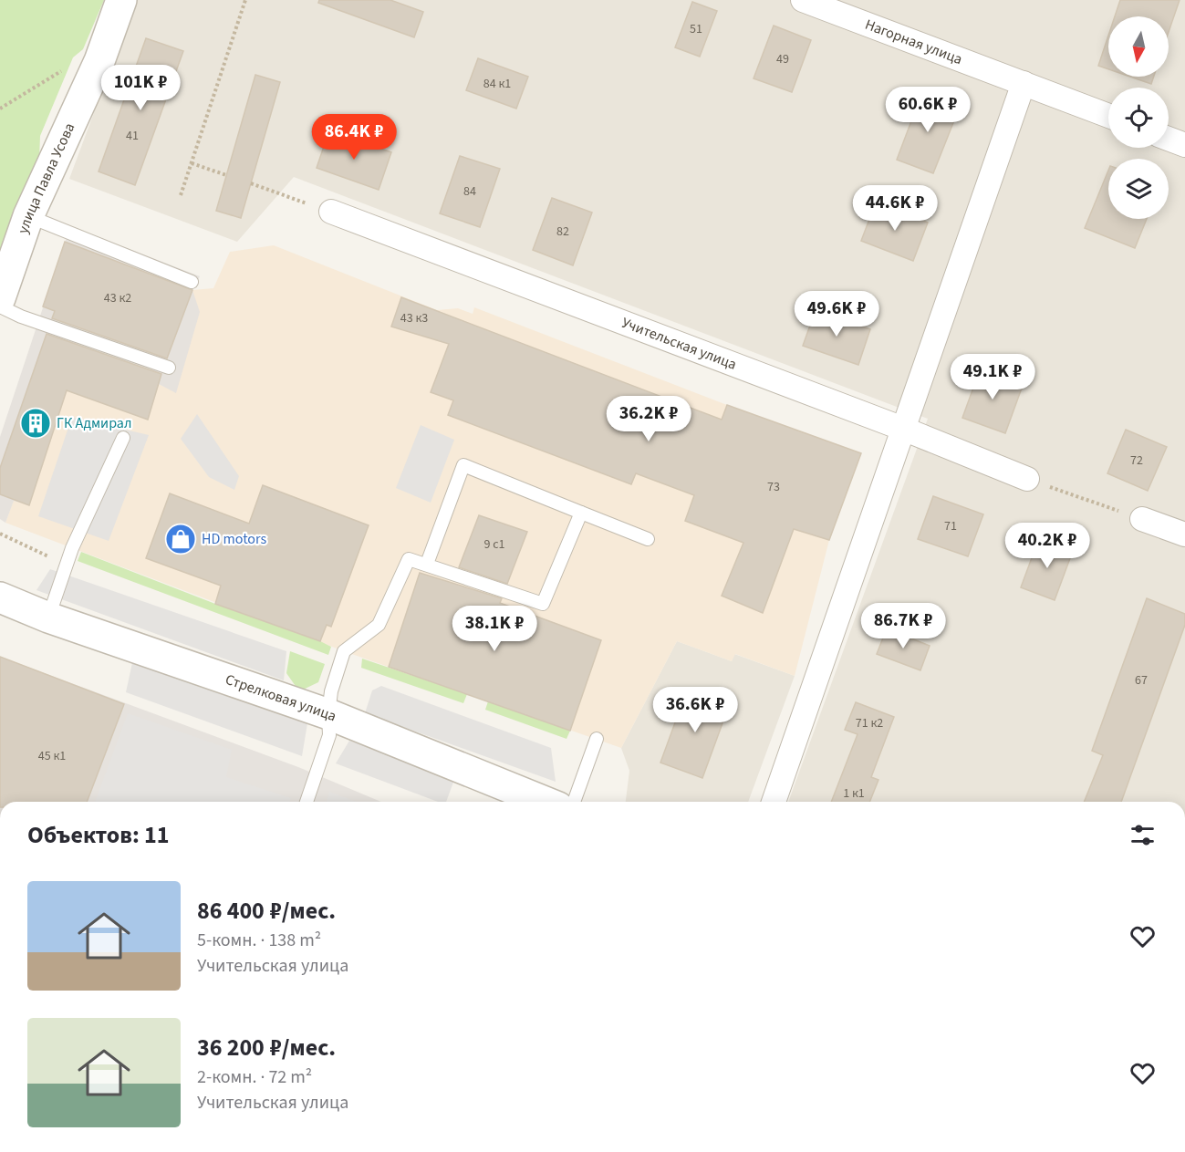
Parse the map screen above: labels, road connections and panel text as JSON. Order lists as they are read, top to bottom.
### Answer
{
  "streets": {
    "street": [
      "Нагорная улица",
      "улица Павла Усова",
      "Учительская улица",
      "Стрелковая улица"
    ]
  },
  "places": {
    "building": ["ГК Адмирал"],
    "shop": ["HD motors"]
  },
  "house_numbers": [
    "51",
    "49",
    "84 к1",
    "41",
    "84",
    "82",
    "43 к2",
    "43 к3",
    "72",
    "73",
    "71",
    "9 с1",
    "67",
    "71 к2",
    "45 к1",
    "1 к1"
  ],
  "north": "bottom",
  "page": {
    "price": [
      "101K ₽",
      "60.6K ₽",
      "86.4K ₽",
      "44.6K ₽",
      "49.6K ₽",
      "49.1K ₽",
      "36.2K ₽",
      "40.2K ₽",
      "86.7K ₽",
      "38.1K ₽",
      "36.6K ₽"
    ],
    "heading": "Объектов: 11",
    "list": [
      {
        "name": "86 400 ₽/мес.",
        "note": "5-комн. · 138 m² · Учительская улица"
      },
      {
        "name": "36 200 ₽/мес.",
        "note": "2-комн. · 72 m² · Учительская улица"
      }
    ]
  }
}
